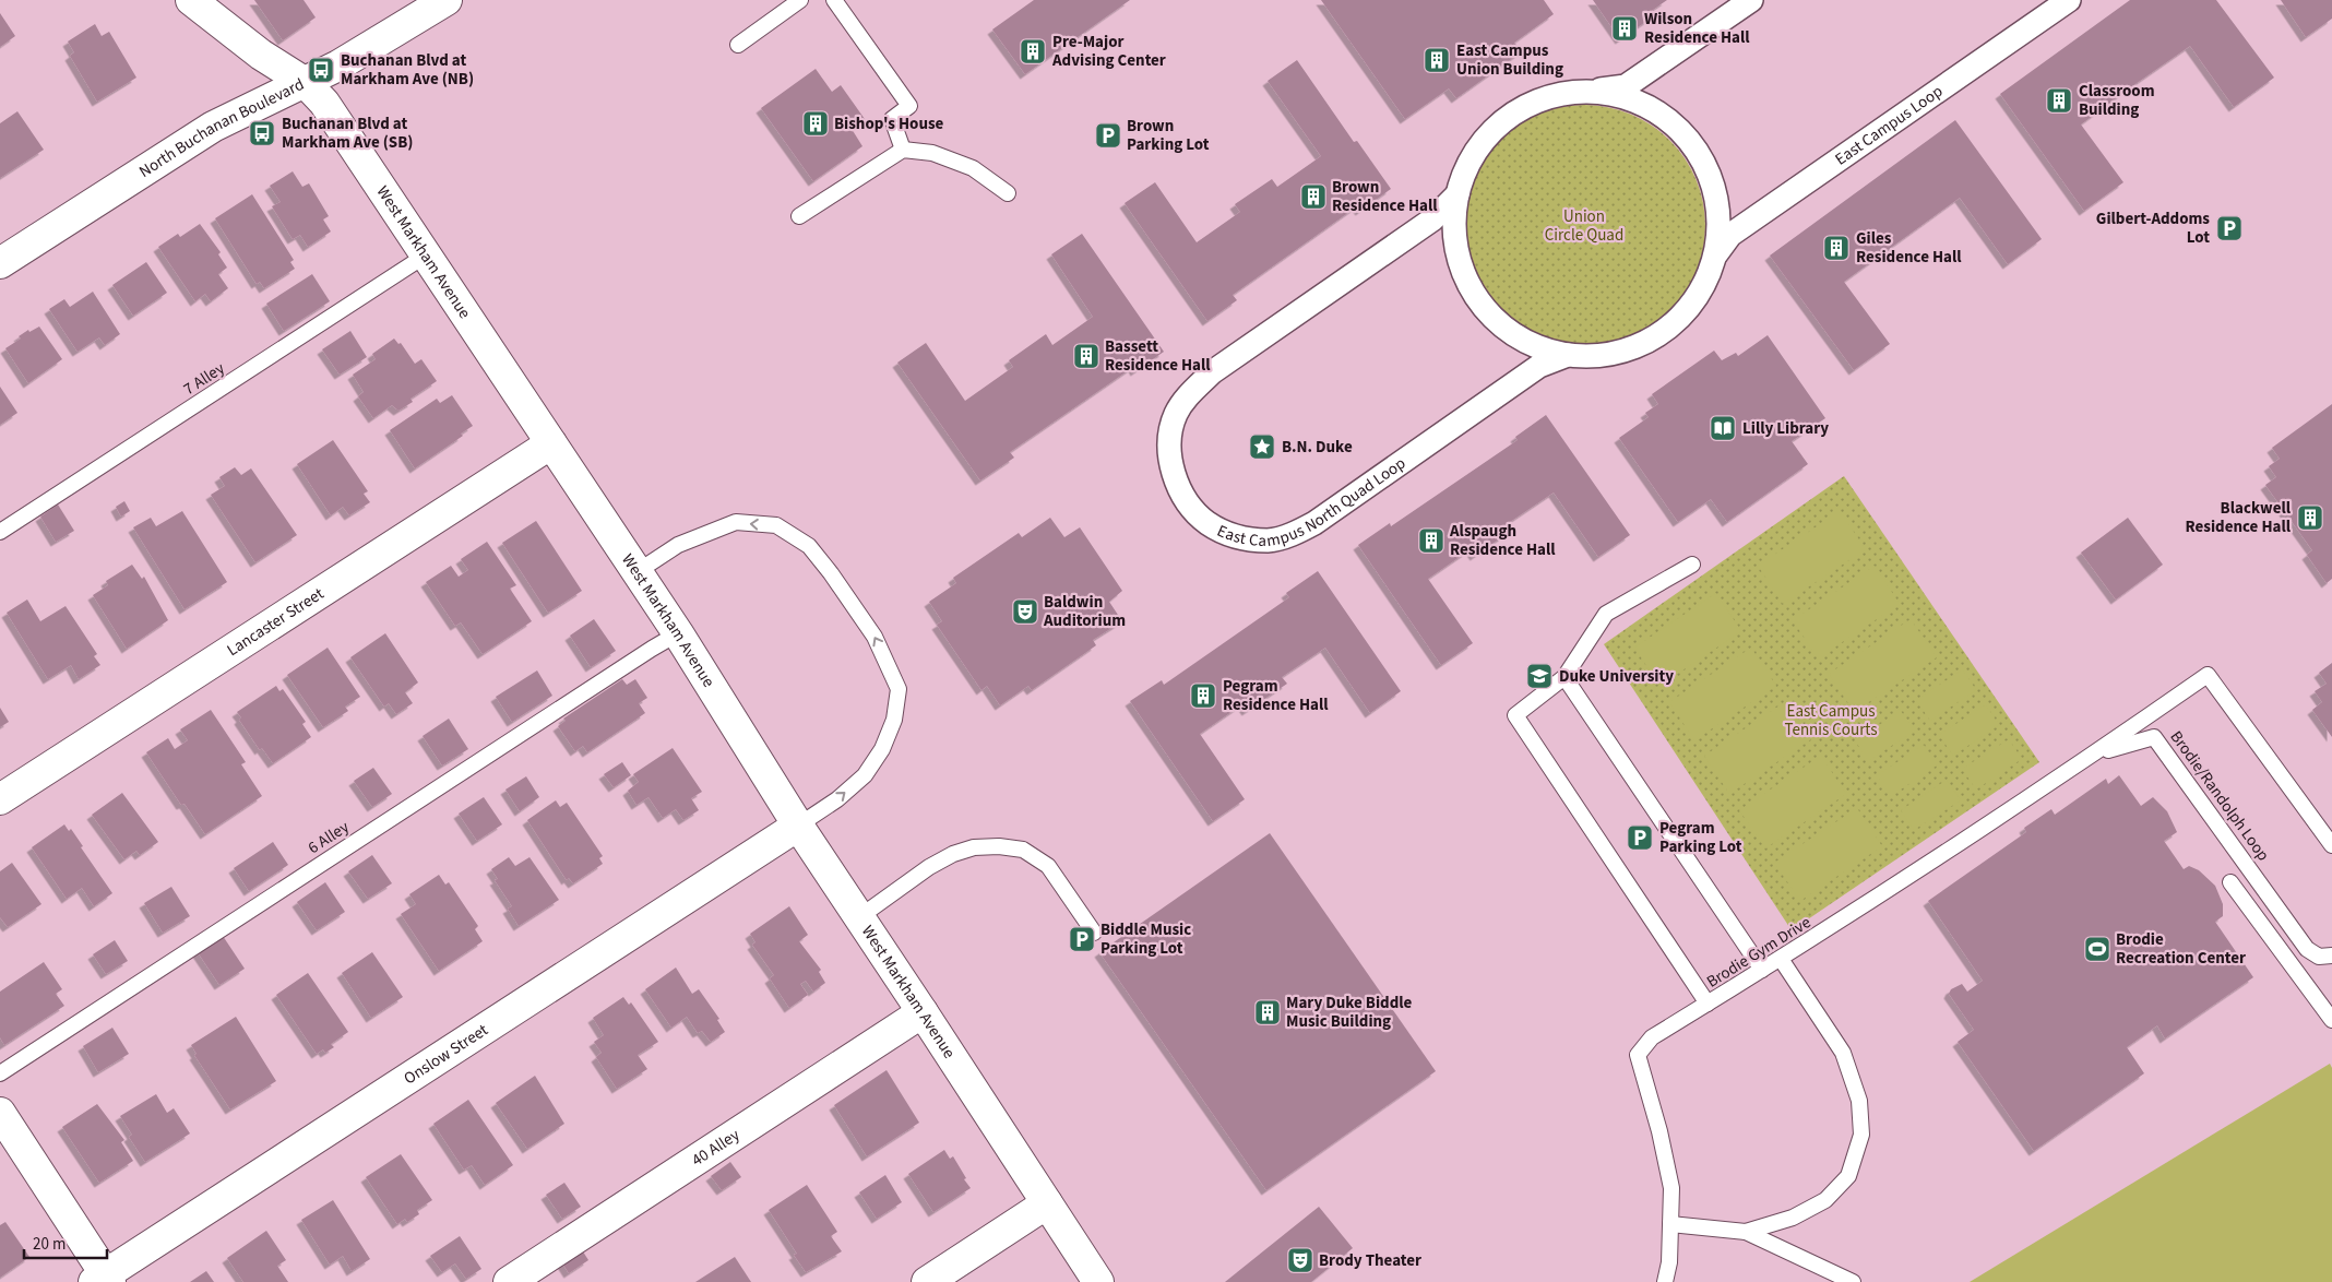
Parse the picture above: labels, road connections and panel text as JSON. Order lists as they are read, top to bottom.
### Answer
{
  "streets": {
    "street": [
      "East Campus Loop",
      "North Buchanan Boulevard",
      "West Markham Avenue",
      "East Campus North Quad Loop",
      "Lancaster Street",
      "Onslow Street",
      "40 Alley"
    ],
    "lane": [
      "7 Alley",
      "Brodie/Randolph Loop",
      "6 Alley",
      "Brodie Gym Drive"
    ]
  },
  "crossings": [
    ["North Buchanan Boulevard", "West Markham Avenue"],
    ["West Markham Avenue", "7 Alley"],
    ["West Markham Avenue", "Lancaster Street"],
    ["West Markham Avenue", "6 Alley"],
    ["West Markham Avenue", "Onslow Street"],
    ["West Markham Avenue", "40 Alley"],
    ["Brodie/Randolph Loop", "Brodie Gym Drive"]
  ],
  "parks": ["Union Circle Quad", "East Campus Tennis Courts"],
  "places": {
    "building": [
      "Wilson Residence Hall",
      "Pre-Major Advising Center",
      "East Campus Union Building",
      "Classroom Building",
      "Bishop's House",
      "Brown Residence Hall",
      "Giles Residence Hall",
      "Bassett Residence Hall",
      "Blackwell Residence Hall",
      "Alspaugh Residence Hall",
      "Pegram Residence Hall",
      "Mary Duke Biddle Music Building"
    ],
    "bus stop": ["Buchanan Blvd at Markham Ave (NB)", "Buchanan Blvd at Markham Ave (SB)"],
    "parking": [
      "Brown Parking Lot",
      "Gilbert-Addoms Lot",
      "Pegram Parking Lot",
      "Biddle Music Parking Lot"
    ],
    "library": ["Lilly Library"],
    "place": ["B.N. Duke"],
    "theatre": ["Baldwin Auditorium", "Brody Theater"],
    "school or university": ["Duke University"],
    "sports": ["Brodie Recreation Center"]
  },
  "scale_bar": "20 m"
}
